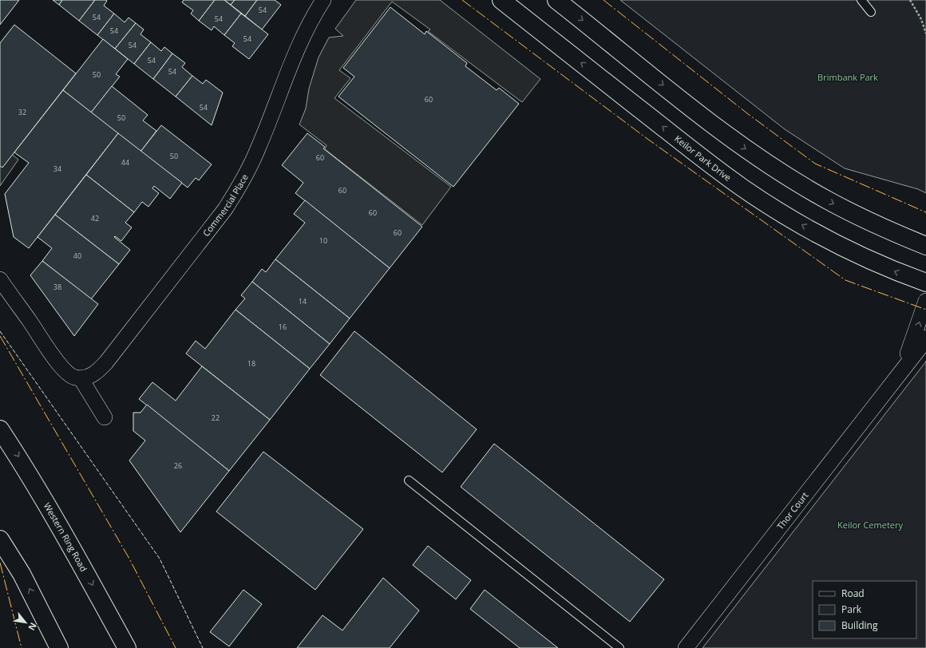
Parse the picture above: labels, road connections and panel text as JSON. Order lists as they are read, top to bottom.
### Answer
{
  "streets": {
    "main road": ["Keilor Park Drive", "Western Ring Road"],
    "street": ["Commercial Place", "Thor Court"]
  },
  "parks": ["Brimbank Park", "Keilor Cemetery"],
  "house_numbers": [
    "54",
    "54",
    "54",
    "54",
    "54",
    "54",
    "54",
    "54",
    "50",
    "60",
    "54",
    "32",
    "50",
    "50",
    "60",
    "44",
    "34",
    "60",
    "60",
    "42",
    "60",
    "10",
    "40",
    "38",
    "14",
    "16",
    "18",
    "22",
    "26"
  ],
  "legend": ["Road", "Park", "Building"],
  "north": "bottom right"
}
